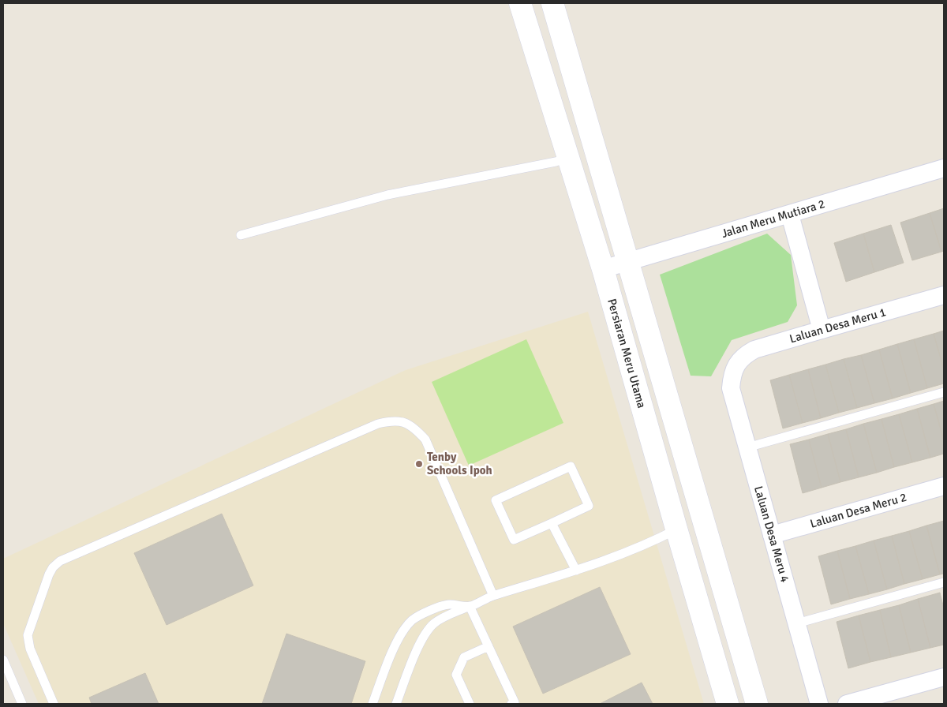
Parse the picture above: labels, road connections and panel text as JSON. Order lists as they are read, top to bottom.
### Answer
{
  "streets": {
    "main road": ["Persiaran Meru Utama"],
    "street": [
      "Jalan Meru Mutiara 2",
      "Laluan Desa Meru 1",
      "Laluan Desa Meru 2",
      "Laluan Desa Meru 4"
    ]
  },
  "crossings": [
    ["Jalan Meru Mutiara 2", "Persiaran Meru Utama"],
    ["Laluan Desa Meru 1", "Laluan Desa Meru 4"],
    ["Laluan Desa Meru 2", "Laluan Desa Meru 4"]
  ],
  "places": ["Tenby Schools Ipoh"]
}
